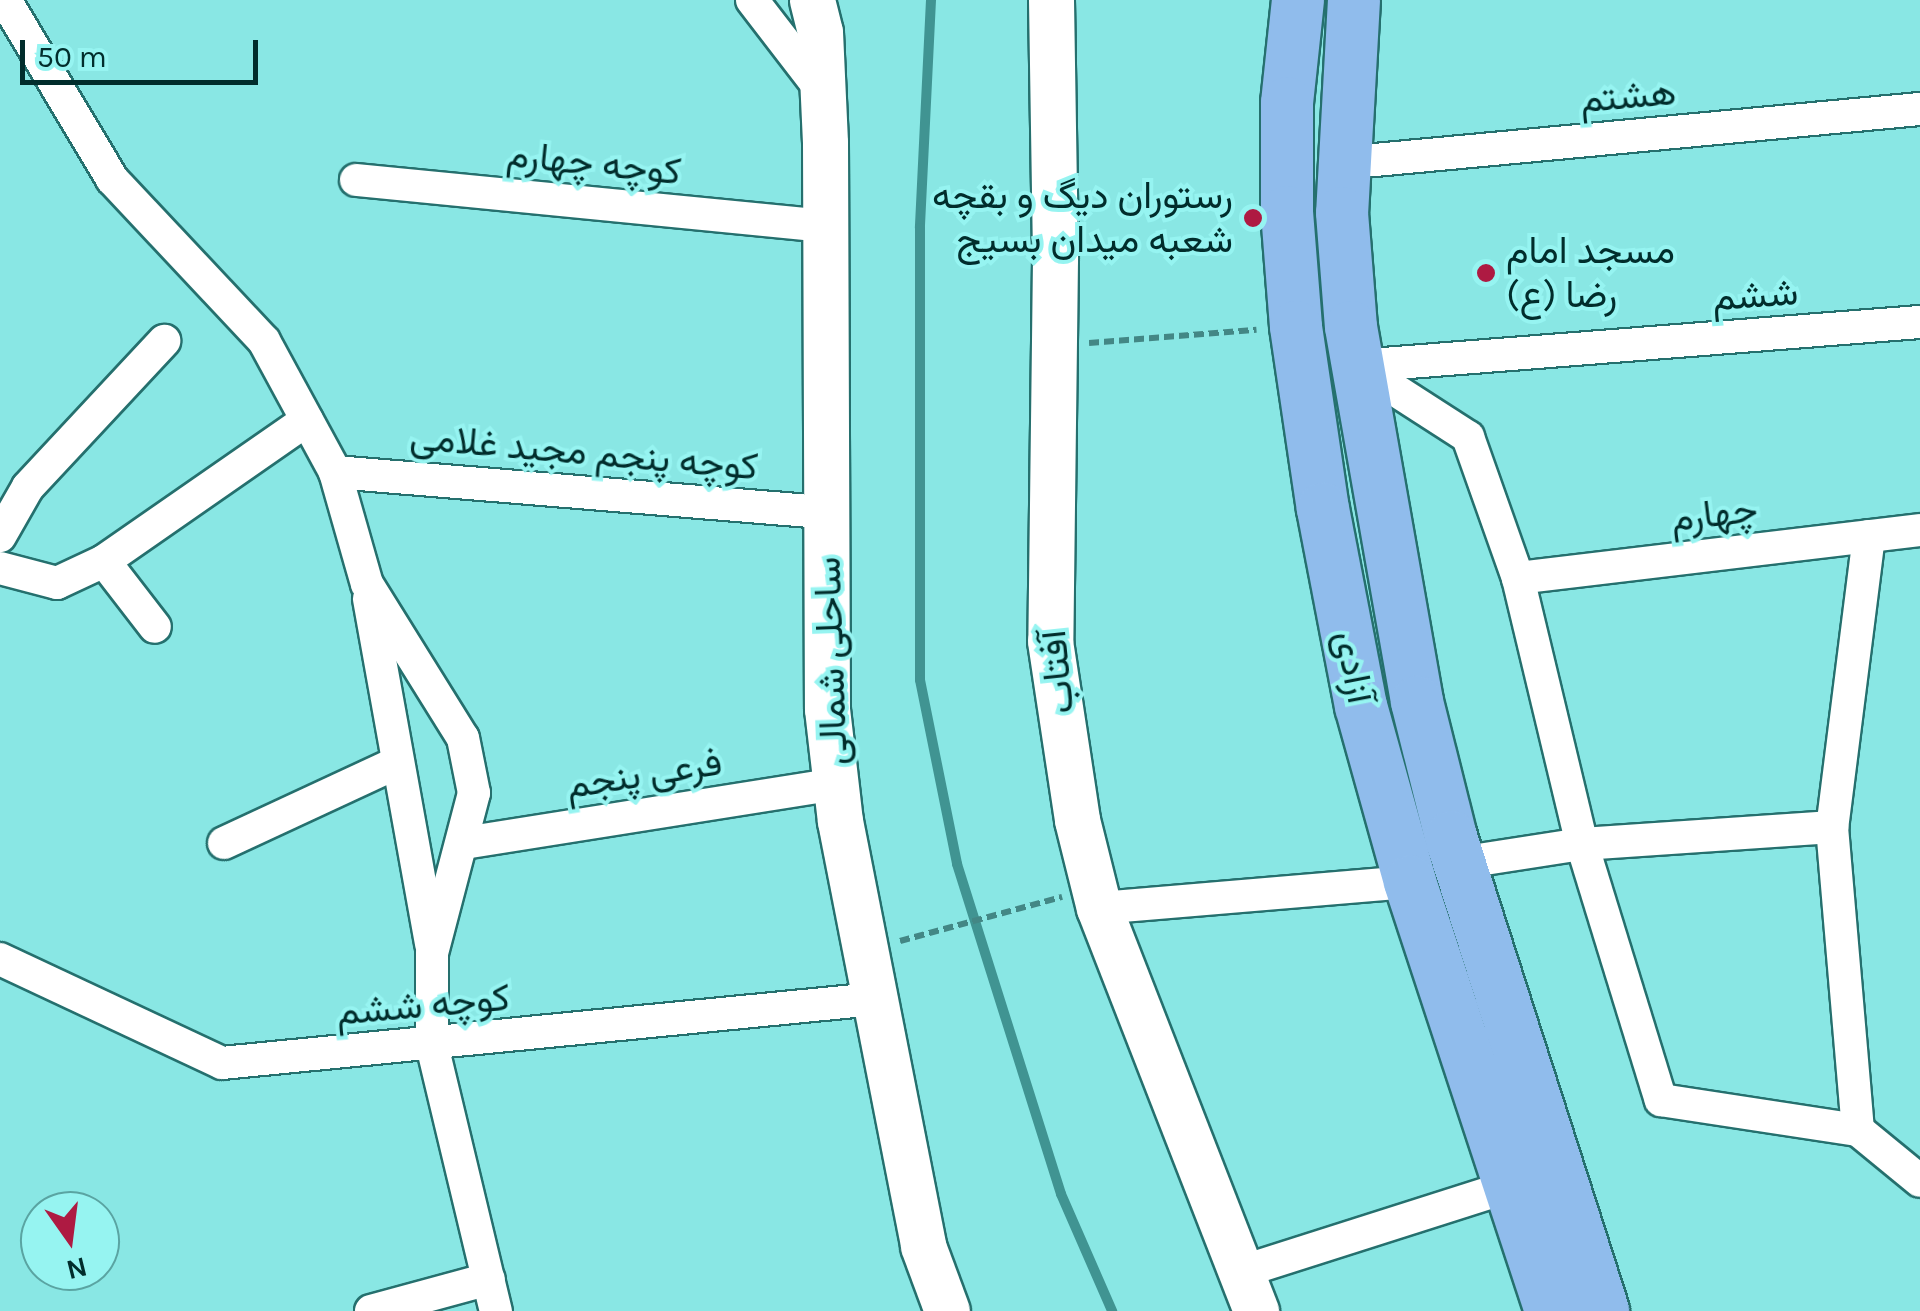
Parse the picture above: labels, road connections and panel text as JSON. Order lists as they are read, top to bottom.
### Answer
{
  "streets": {
    "main road": ["آزادی"],
    "street": [
      "هشتم",
      "کوچه چهارم",
      "ششم",
      "کوچه پنجم مجید غلامی",
      "چهارم",
      "ساحلی شمالی",
      "آفتاب",
      "فرعی پنجم",
      "کوچه ششم"
    ]
  },
  "crossings": [
    ["هشتم", "آزادی"],
    ["کوچه چهارم", "ساحلی شمالی"],
    ["ششم", "آزادی"],
    ["کوچه پنجم مجید غلامی", "ساحلی شمالی"],
    ["ساحلی شمالی", "فرعی پنجم"],
    ["ساحلی شمالی", "کوچه ششم"]
  ],
  "places": ["رستوران دیگ و بقچه شعبه میدان بسیج", "مسجد امام رضا (ع)"],
  "scale_bar": "50 m",
  "north": "bottom"
}
